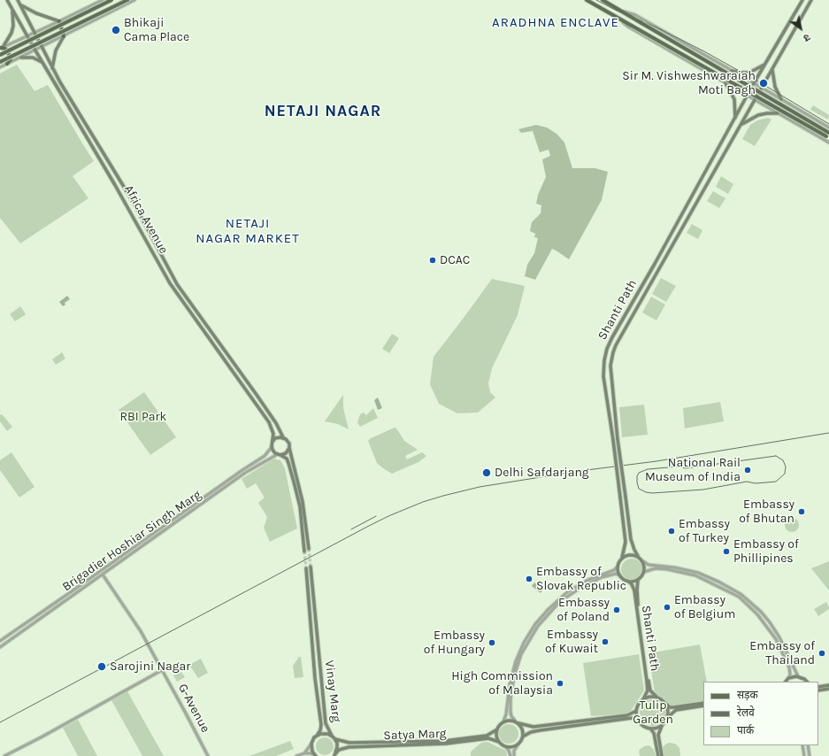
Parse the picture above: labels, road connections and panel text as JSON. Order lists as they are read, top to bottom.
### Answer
{
  "streets": {
    "main road": [
      "Africa Avenue",
      "Shanti Path",
      "Vinay Marg",
      "Satya Marg"
    ],
    "street": ["Brigadier Hoshiar Singh Marg", "G-Avenue"]
  },
  "crossings": [
    ["Africa Avenue", "Brigadier Hoshiar Singh Marg"],
    ["Brigadier Hoshiar Singh Marg", "G-Avenue"]
  ],
  "districts": ["ARADHNA ENCLAVE", "NETAJI NAGAR", "NETAJI NAGAR MARKET"],
  "parks": ["RBI Park", "Tulip Garden"],
  "places": [
    "Bhikaji Cama Place",
    "Sir M. Vishweshwaraiah Moti Bagh",
    "DCAC",
    "National Rail Museum of India",
    "Delhi Safdarjang",
    "Embassy of Bhutan",
    "Embassy of Turkey",
    "Embassy of Phillipines",
    "Embassy of Slovak Republic",
    "Embassy of Belgium",
    "Embassy of Poland",
    "Embassy of Kuwait",
    "Embassy of Hungary",
    "Embassy of Thailand",
    "Sarojini Nagar",
    "High Commission of Malaysia"
  ],
  "legend": ["सड़क", "रेलवे", "पार्क"],
  "north": "bottom right"
}
